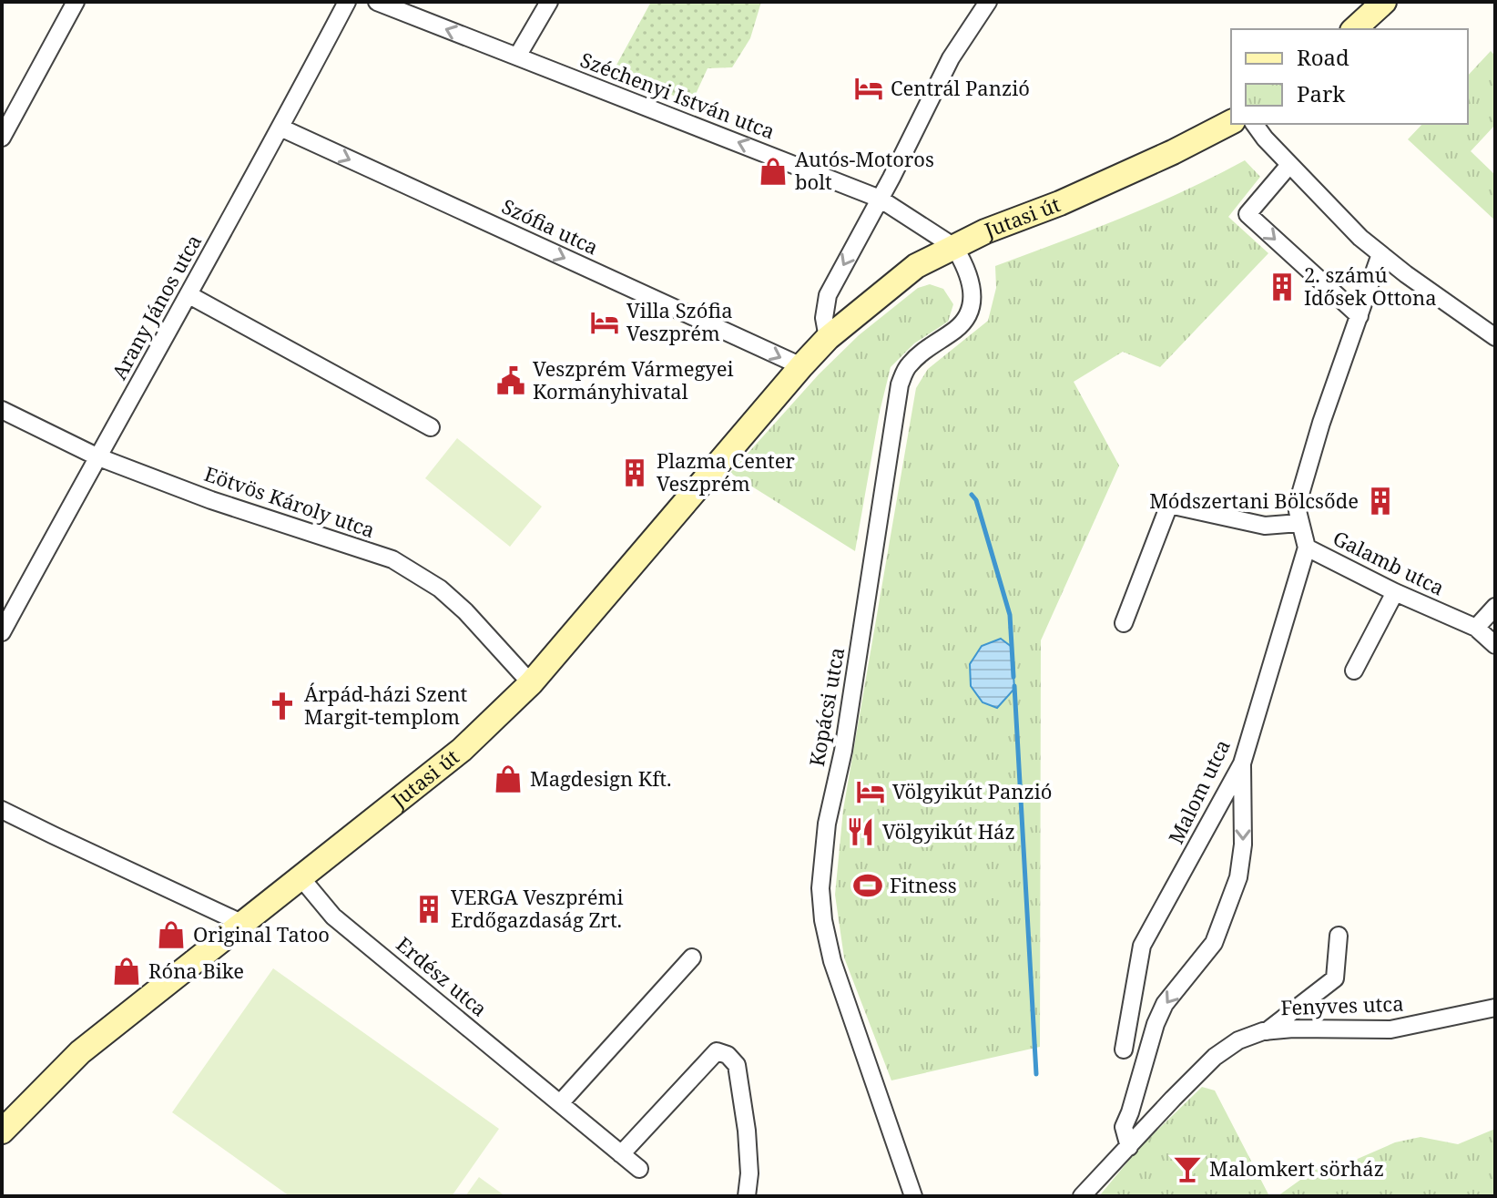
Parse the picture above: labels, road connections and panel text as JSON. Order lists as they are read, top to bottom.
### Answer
{
  "streets": {
    "street": [
      "Széchenyi István utca",
      "Jutasi út",
      "Szófia utca",
      "Arany János utca",
      "Eötvös Károly utca",
      "Galamb utca",
      "Kopácsi utca",
      "Malom utca",
      "Erdész utca",
      "Fenyves utca"
    ]
  },
  "crossings": [
    ["Széchenyi István utca", "Jutasi út"],
    ["Széchenyi István utca", "Kopácsi utca"],
    ["Jutasi út", "Szófia utca"],
    ["Jutasi út", "Eötvös Károly utca"],
    ["Jutasi út", "Kopácsi utca"],
    ["Jutasi út", "Erdész utca"],
    ["Szófia utca", "Arany János utca"],
    ["Arany János utca", "Eötvös Károly utca"],
    ["Galamb utca", "Malom utca"]
  ],
  "one_way": ["Széchenyi István utca", "Szófia utca"],
  "places": {
    "hotel": ["Centrál Panzió", "Villa Szófia Veszprém", "Völgyikút Panzió"],
    "shop": [
      "Autós-Motoros bolt",
      "Magdesign Kft.",
      "Original Tatoo",
      "Róna Bike"
    ],
    "building": [
      "2. számú Idősek Ottona",
      "Plazma Center Veszprém",
      "Módszertani Bölcsőde",
      "VERGA Veszprémi Erdőgazdaság Zrt."
    ],
    "public building": ["Veszprém Vármegyei Kormányhivatal"],
    "church": ["Árpád-házi Szent Margit-templom"],
    "restaurant": ["Völgyikút Ház"],
    "sports": ["Fitness"],
    "bar": ["Malomkert sörház"]
  },
  "legend": ["Road", "Park"]
}
